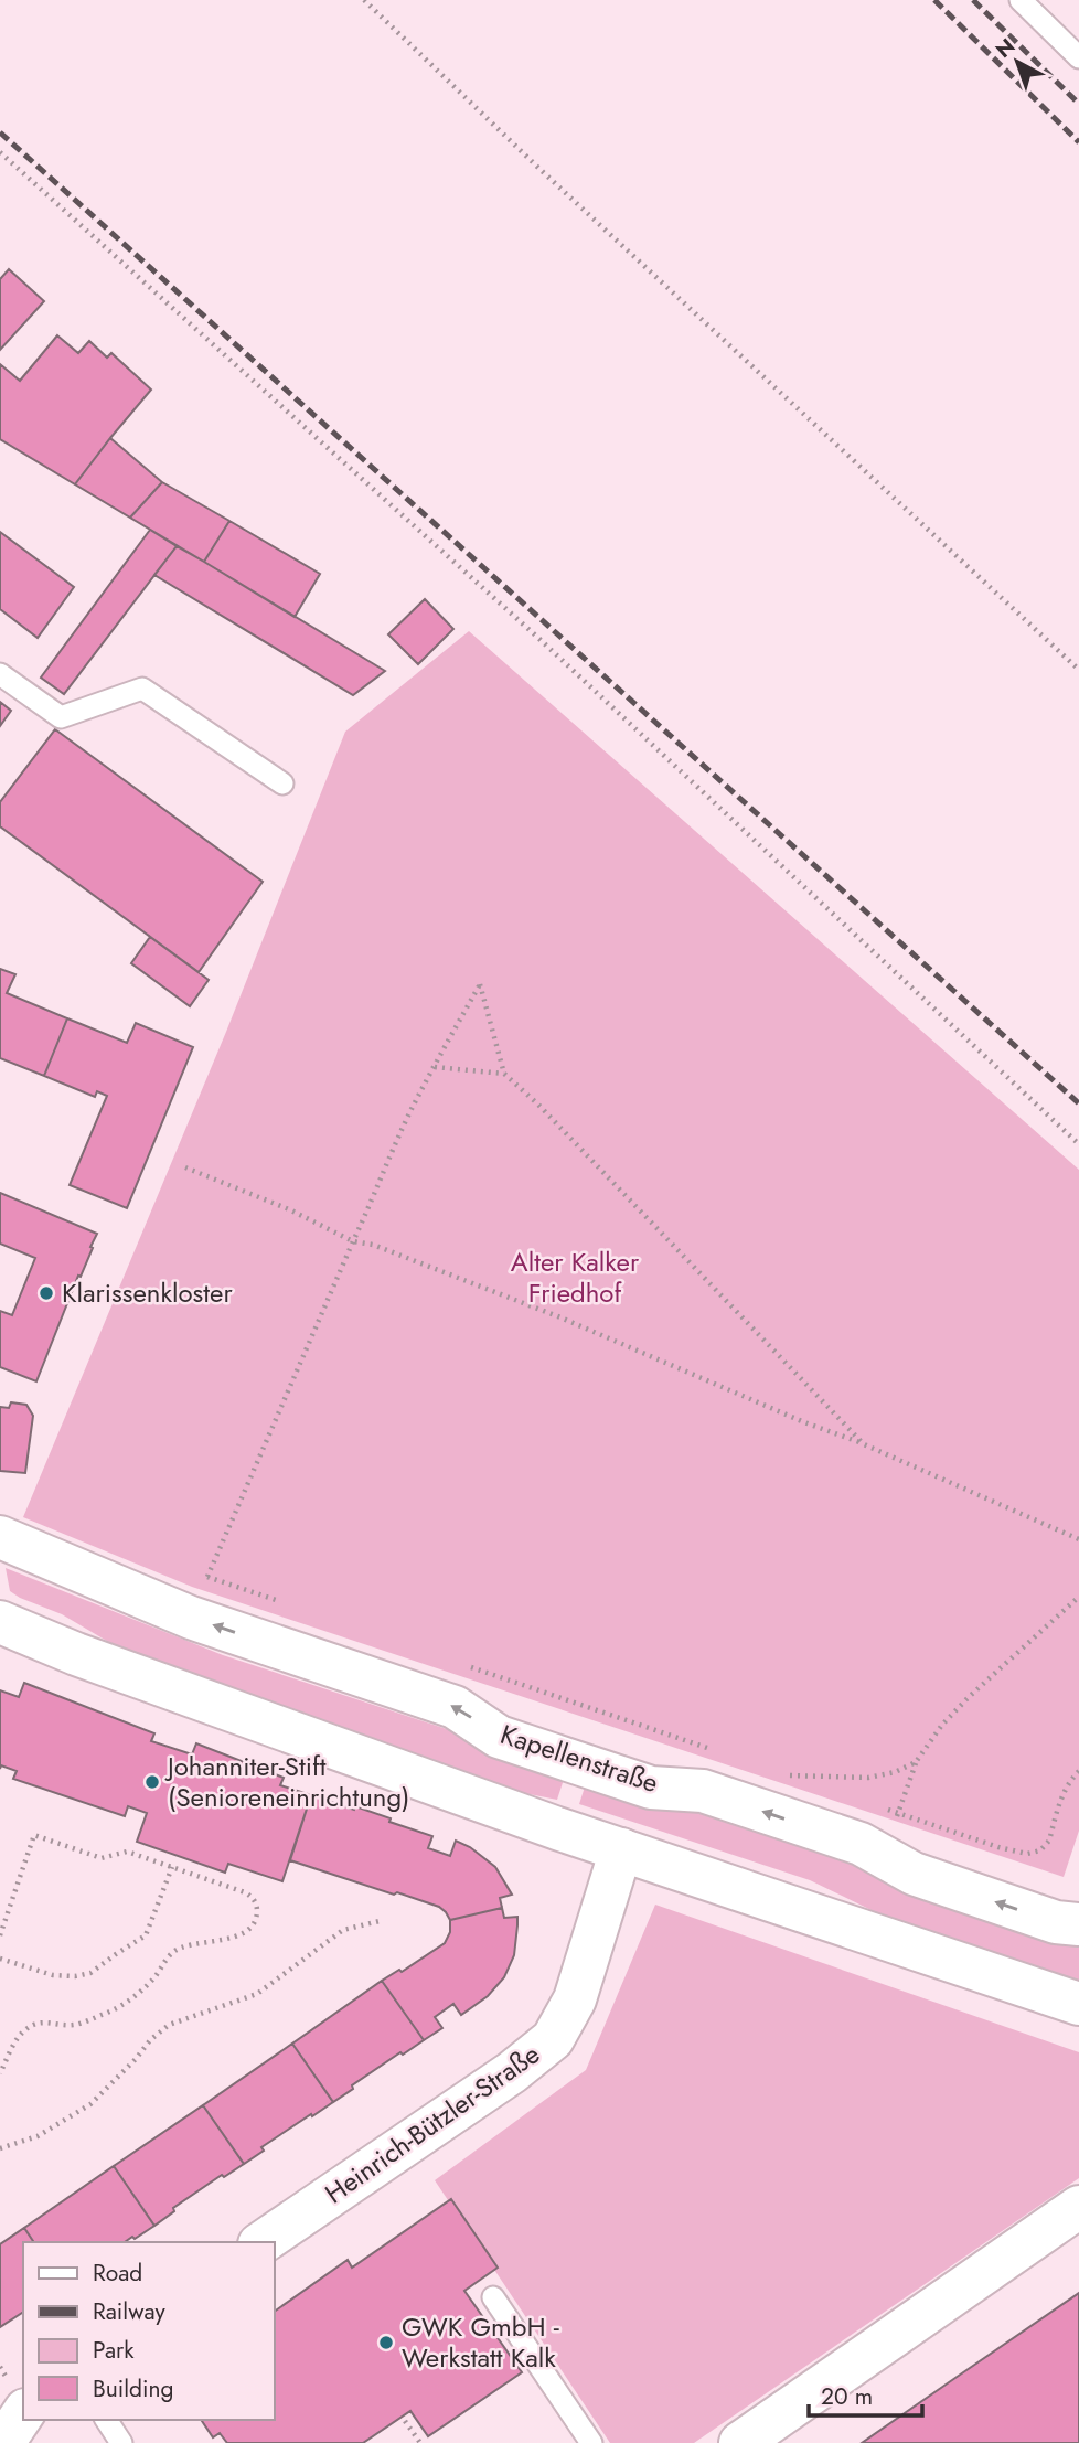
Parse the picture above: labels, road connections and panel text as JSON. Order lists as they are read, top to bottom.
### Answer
{
  "streets": {
    "street": ["Kapellenstraße", "Heinrich-Bützler-Straße"]
  },
  "parks": ["Alter Kalker Friedhof"],
  "places": ["Klarissenkloster", "Johanniter-Stift (Senioreneinrichtung)", "GWK GmbH - Werkstatt Kalk"],
  "legend": [
    "Road",
    "Railway",
    "Park",
    "Building"
  ],
  "scale_bar": "20 m",
  "north": "top left"
}
